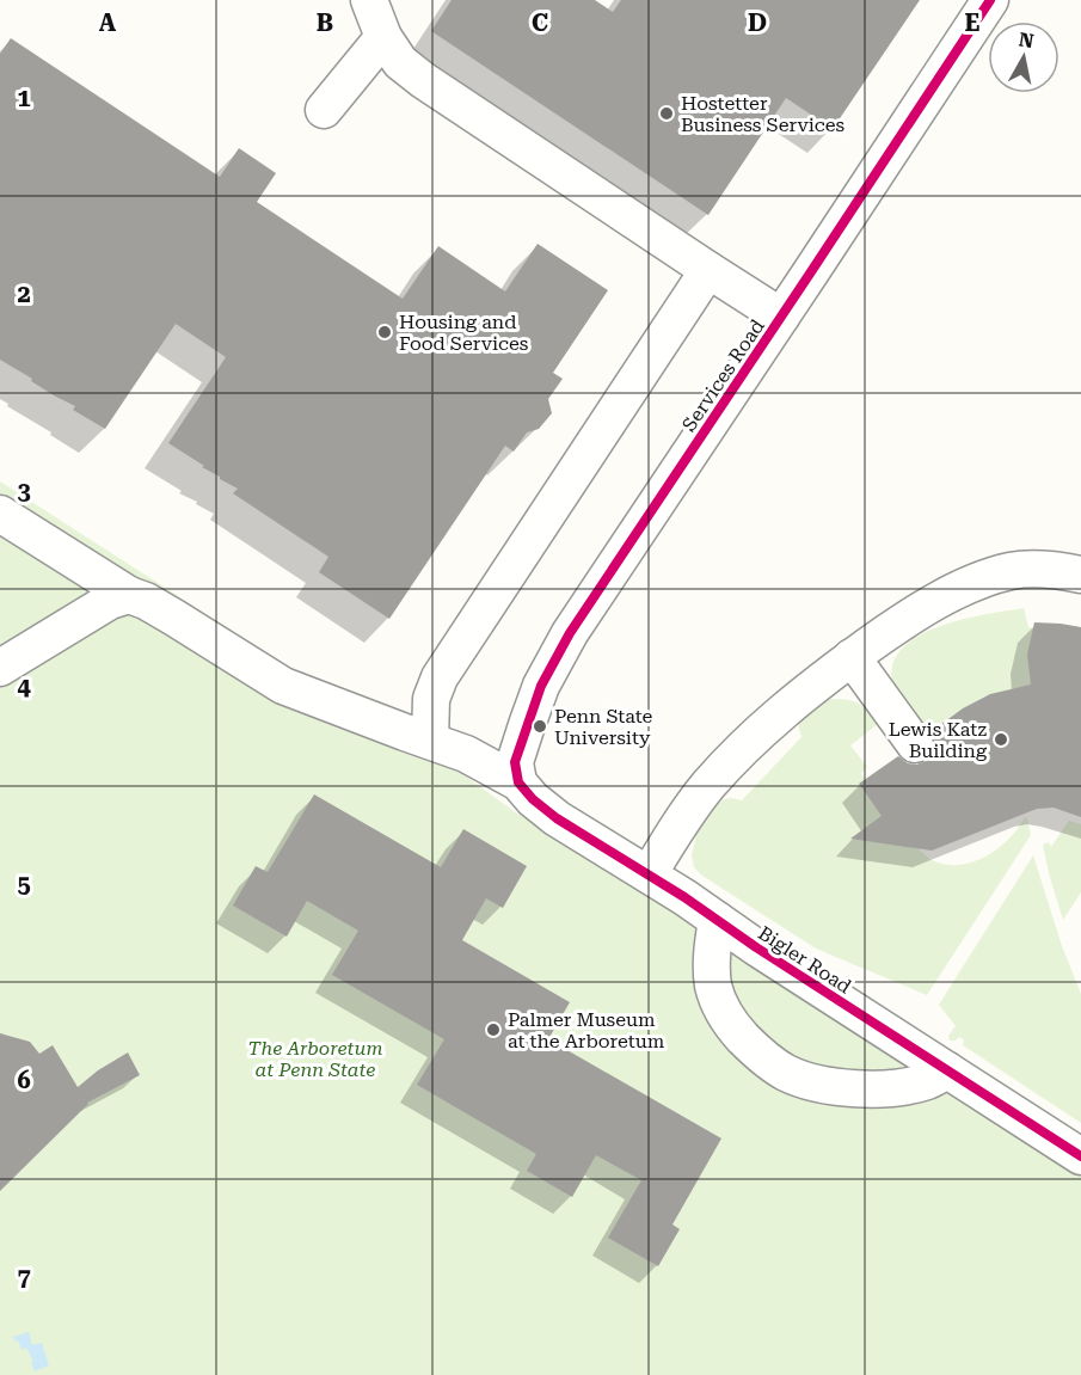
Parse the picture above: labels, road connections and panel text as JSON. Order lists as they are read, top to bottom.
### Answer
{
  "streets": {
    "street": ["Services Road", "Bigler Road"]
  },
  "crossings": [
    ["Services Road", "Bigler Road"]
  ],
  "parks": ["The Arboretum at Penn State"],
  "places": [
    "Hostetter Business Services",
    "Housing and Food Services",
    "Penn State University",
    "Lewis Katz Building",
    "Palmer Museum at the Arboretum"
  ],
  "north": "top",
  "grid": {
    "columns": [
      "A",
      "B",
      "C",
      "D",
      "E"
    ],
    "rows": [
      "1",
      "2",
      "3",
      "4",
      "5",
      "6",
      "7"
    ]
  }
}
